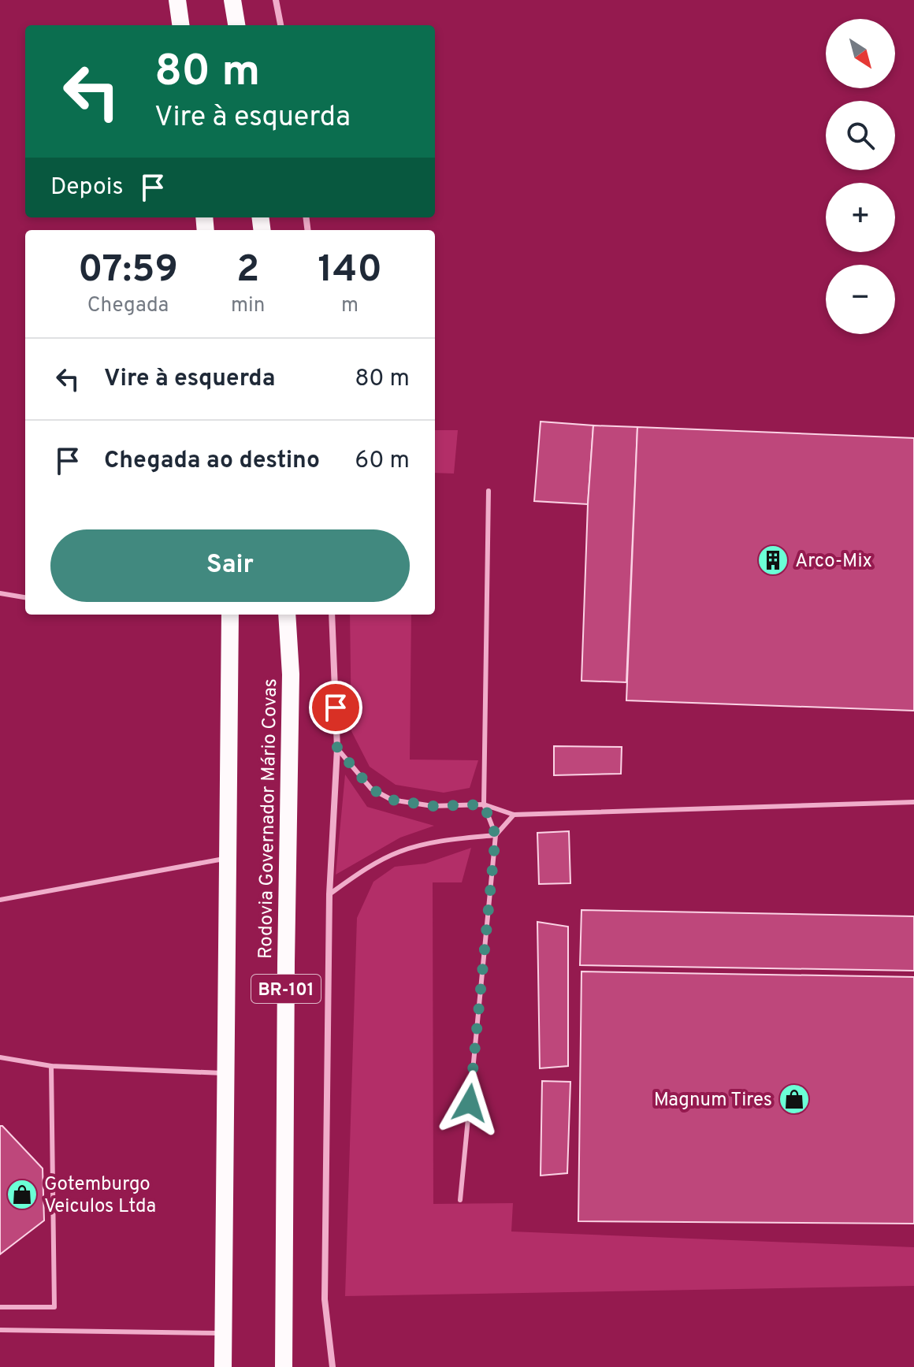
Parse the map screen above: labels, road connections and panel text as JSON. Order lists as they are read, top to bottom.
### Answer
{
  "streets": {
    "highway": ["Rodovia Governador Mário Covas", "BR-101"]
  },
  "places": {
    "building": ["Arco-Mix"],
    "shop": ["Magnum Tires", "Gotemburgo Veiculos Ltda"]
  },
  "north": "bottom right",
  "page": {
    "map_buttons": ["+", "−"],
    "turn": ["80 m", "Vire à esquerda"],
    "then": "Depois",
    "eta": [
      "07:59",
      "Chegada",
      "2",
      "min",
      "140",
      "m"
    ],
    "list": [
      {
        "name": "Vire à esquerda",
        "value": "80 m"
      },
      {
        "name": "Chegada ao destino",
        "value": "60 m"
      }
    ],
    "buttons": "Sair"
  }
}
